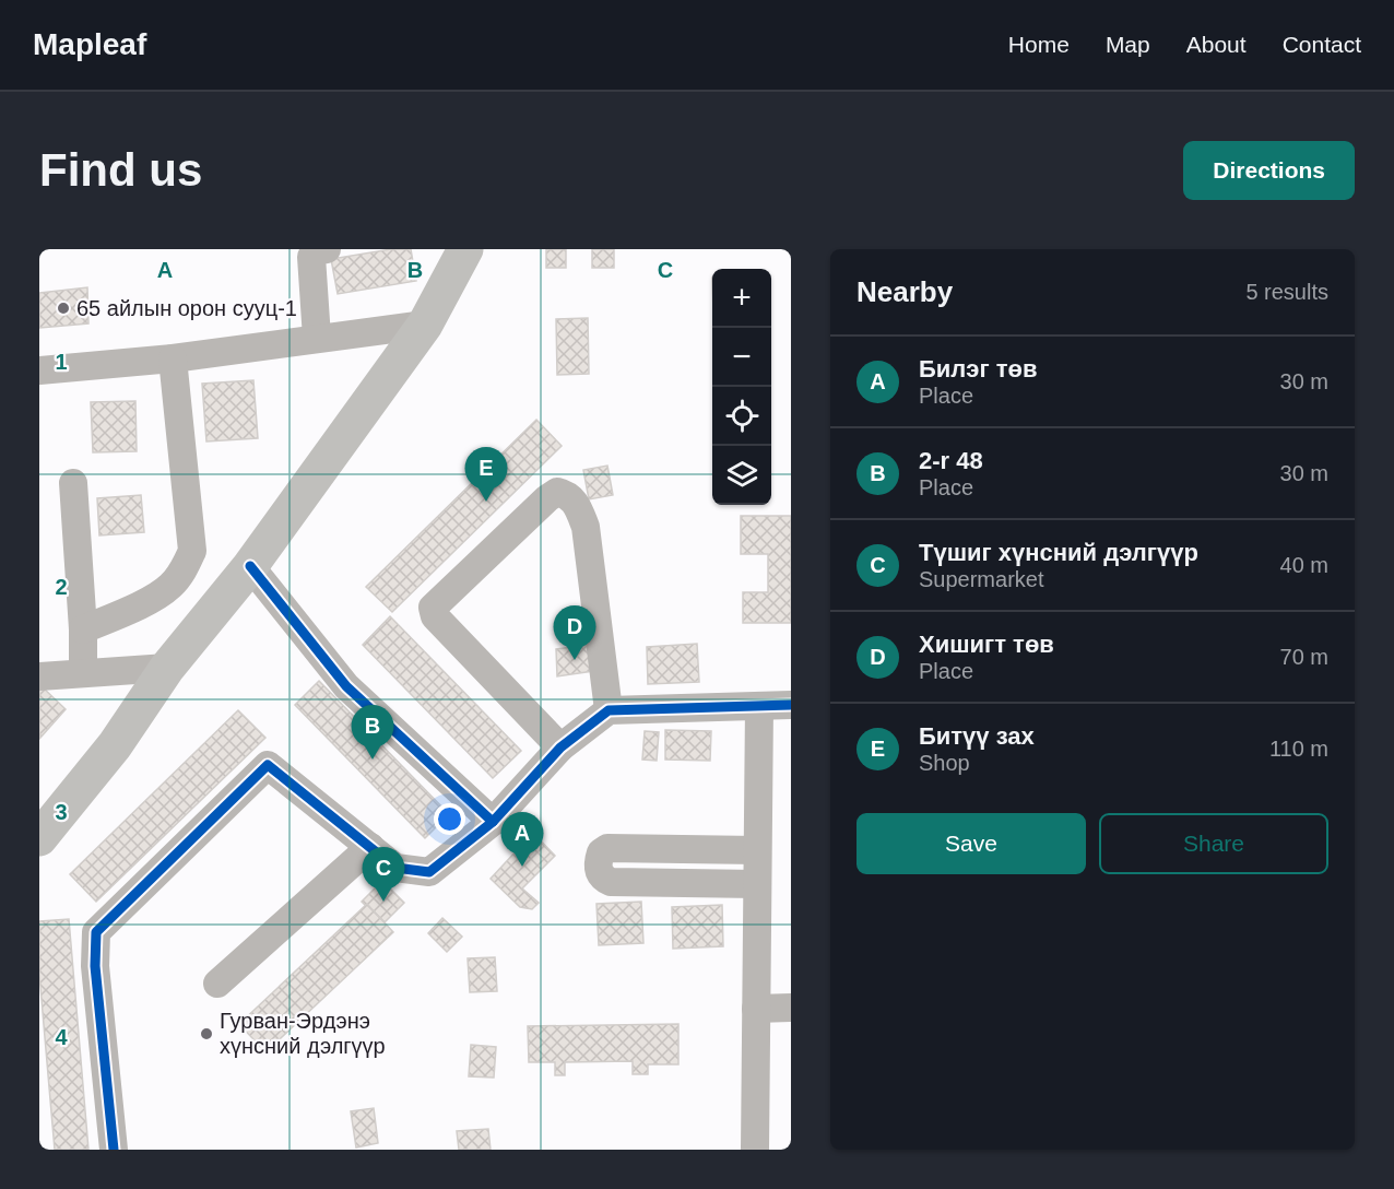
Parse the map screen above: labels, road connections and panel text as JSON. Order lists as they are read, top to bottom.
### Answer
{
  "places": ["65 айлын орон сууц-1", "Гурван-Эрдэнэ хүнсний дэлгүүр"],
  "page": {
    "header": "Mapleaf",
    "nav": [
      "Home",
      "Map",
      "About",
      "Contact"
    ],
    "buttons": [
      "Directions",
      ["Save", "Share"]
    ],
    "title": "Find us",
    "heading": ["Nearby", "5 results"],
    "map_buttons": ["+", "−"],
    "list": [
      {
        "mark": "A",
        "name": "Билэг төв",
        "note": "Place",
        "value": "30 m"
      },
      {
        "mark": "B",
        "name": "2-r 48",
        "note": "Place",
        "value": "30 m"
      },
      {
        "mark": "C",
        "name": "Түшиг хүнсний дэлгүүр",
        "note": "Supermarket",
        "value": "40 m"
      },
      {
        "mark": "D",
        "name": "Хишигт төв",
        "note": "Place",
        "value": "70 m"
      },
      {
        "mark": "E",
        "name": "Битүү зах",
        "note": "Shop",
        "value": "110 m"
      }
    ],
    "pins": [
      "E",
      "D",
      "B",
      "A",
      "C"
    ]
  },
  "grid": {
    "columns": ["A", "B", "C"],
    "rows": [
      "1",
      "2",
      "3",
      "4"
    ]
  }
}
